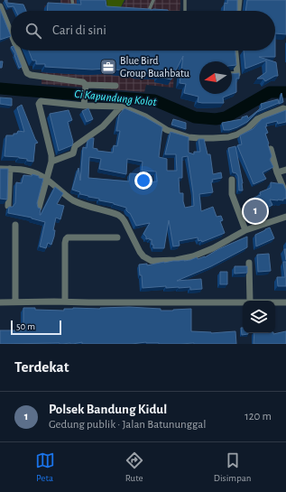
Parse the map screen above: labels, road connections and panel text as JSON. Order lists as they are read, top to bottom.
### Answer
{
  "water": ["Ci Kapundung Kolot"],
  "places": {
    "office": ["Blue Bird Group Buahbatu"]
  },
  "scale_bar": "50 m",
  "north": "left",
  "page": {
    "search": "Cari di sini",
    "pins": "1",
    "scale": "50 m",
    "heading": "Terdekat",
    "list": [
      {
        "mark": "1",
        "name": "Polsek Bandung Kidul",
        "note": "Gedung publik · Jalan Batununggal",
        "value": "120 m"
      }
    ],
    "nav": ["Peta", "Rute", "Disimpan"]
  }
}
